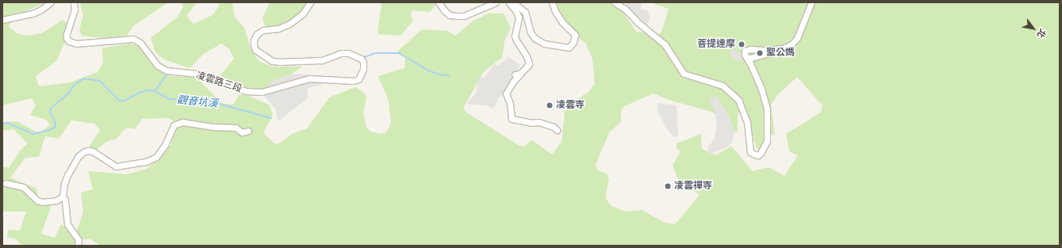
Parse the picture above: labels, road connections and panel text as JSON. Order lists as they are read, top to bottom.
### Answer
{
  "streets": {
    "street": ["凌雲路三段"]
  },
  "water": ["觀音坑溪"],
  "places": [
    "菩提達摩",
    "聖公媽",
    "凌雲寺",
    "凌雲禪寺"
  ],
  "north": "bottom right"
}
